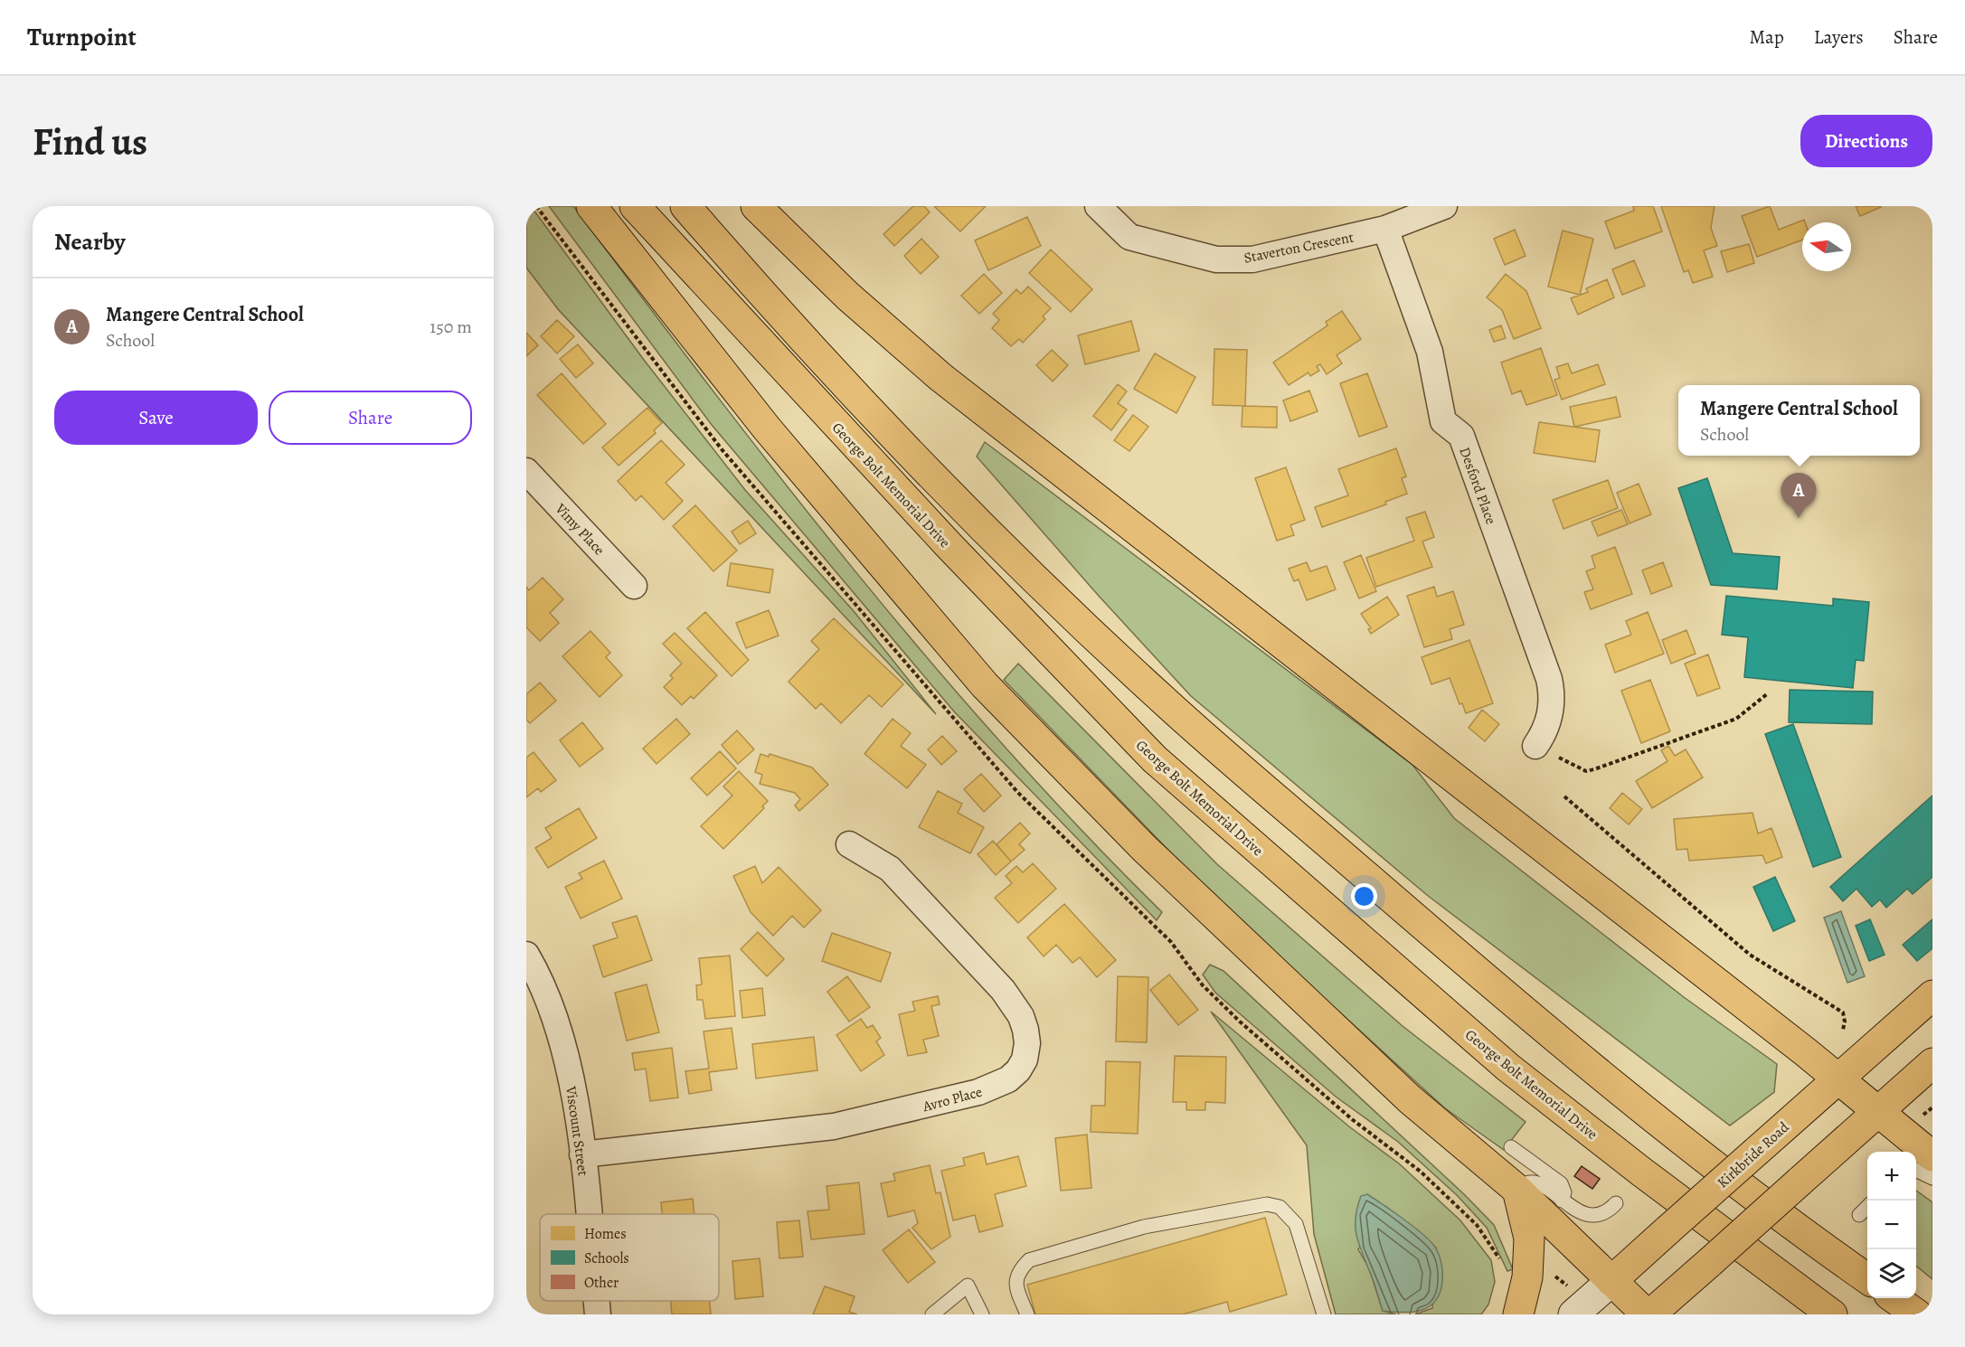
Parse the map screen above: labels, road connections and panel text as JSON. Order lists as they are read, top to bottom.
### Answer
{
  "streets": {
    "main road": ["George Bolt Memorial Drive", "Kirkbride Road"],
    "street": [
      "Staverton Crescent",
      "Desford Place",
      "Vimy Place",
      "Avro Place",
      "Viscount Street"
    ]
  },
  "crossings": [
    ["Staverton Crescent", "Desford Place"],
    ["Avro Place", "Viscount Street"]
  ],
  "legend": ["Homes", "Schools", "Other"],
  "north": "left",
  "page": {
    "header": "Turnpoint",
    "nav": ["Map", "Layers", "Share"],
    "buttons": [
      "Directions",
      ["Save", "Share"]
    ],
    "title": "Find us",
    "heading": "Nearby",
    "list": [
      {
        "mark": "A",
        "name": "Mangere Central School",
        "note": "School",
        "value": "150 m"
      }
    ],
    "popup": ["Mangere Central School", "School"],
    "pins": "A",
    "map_buttons": ["+", "−"]
  }
}
